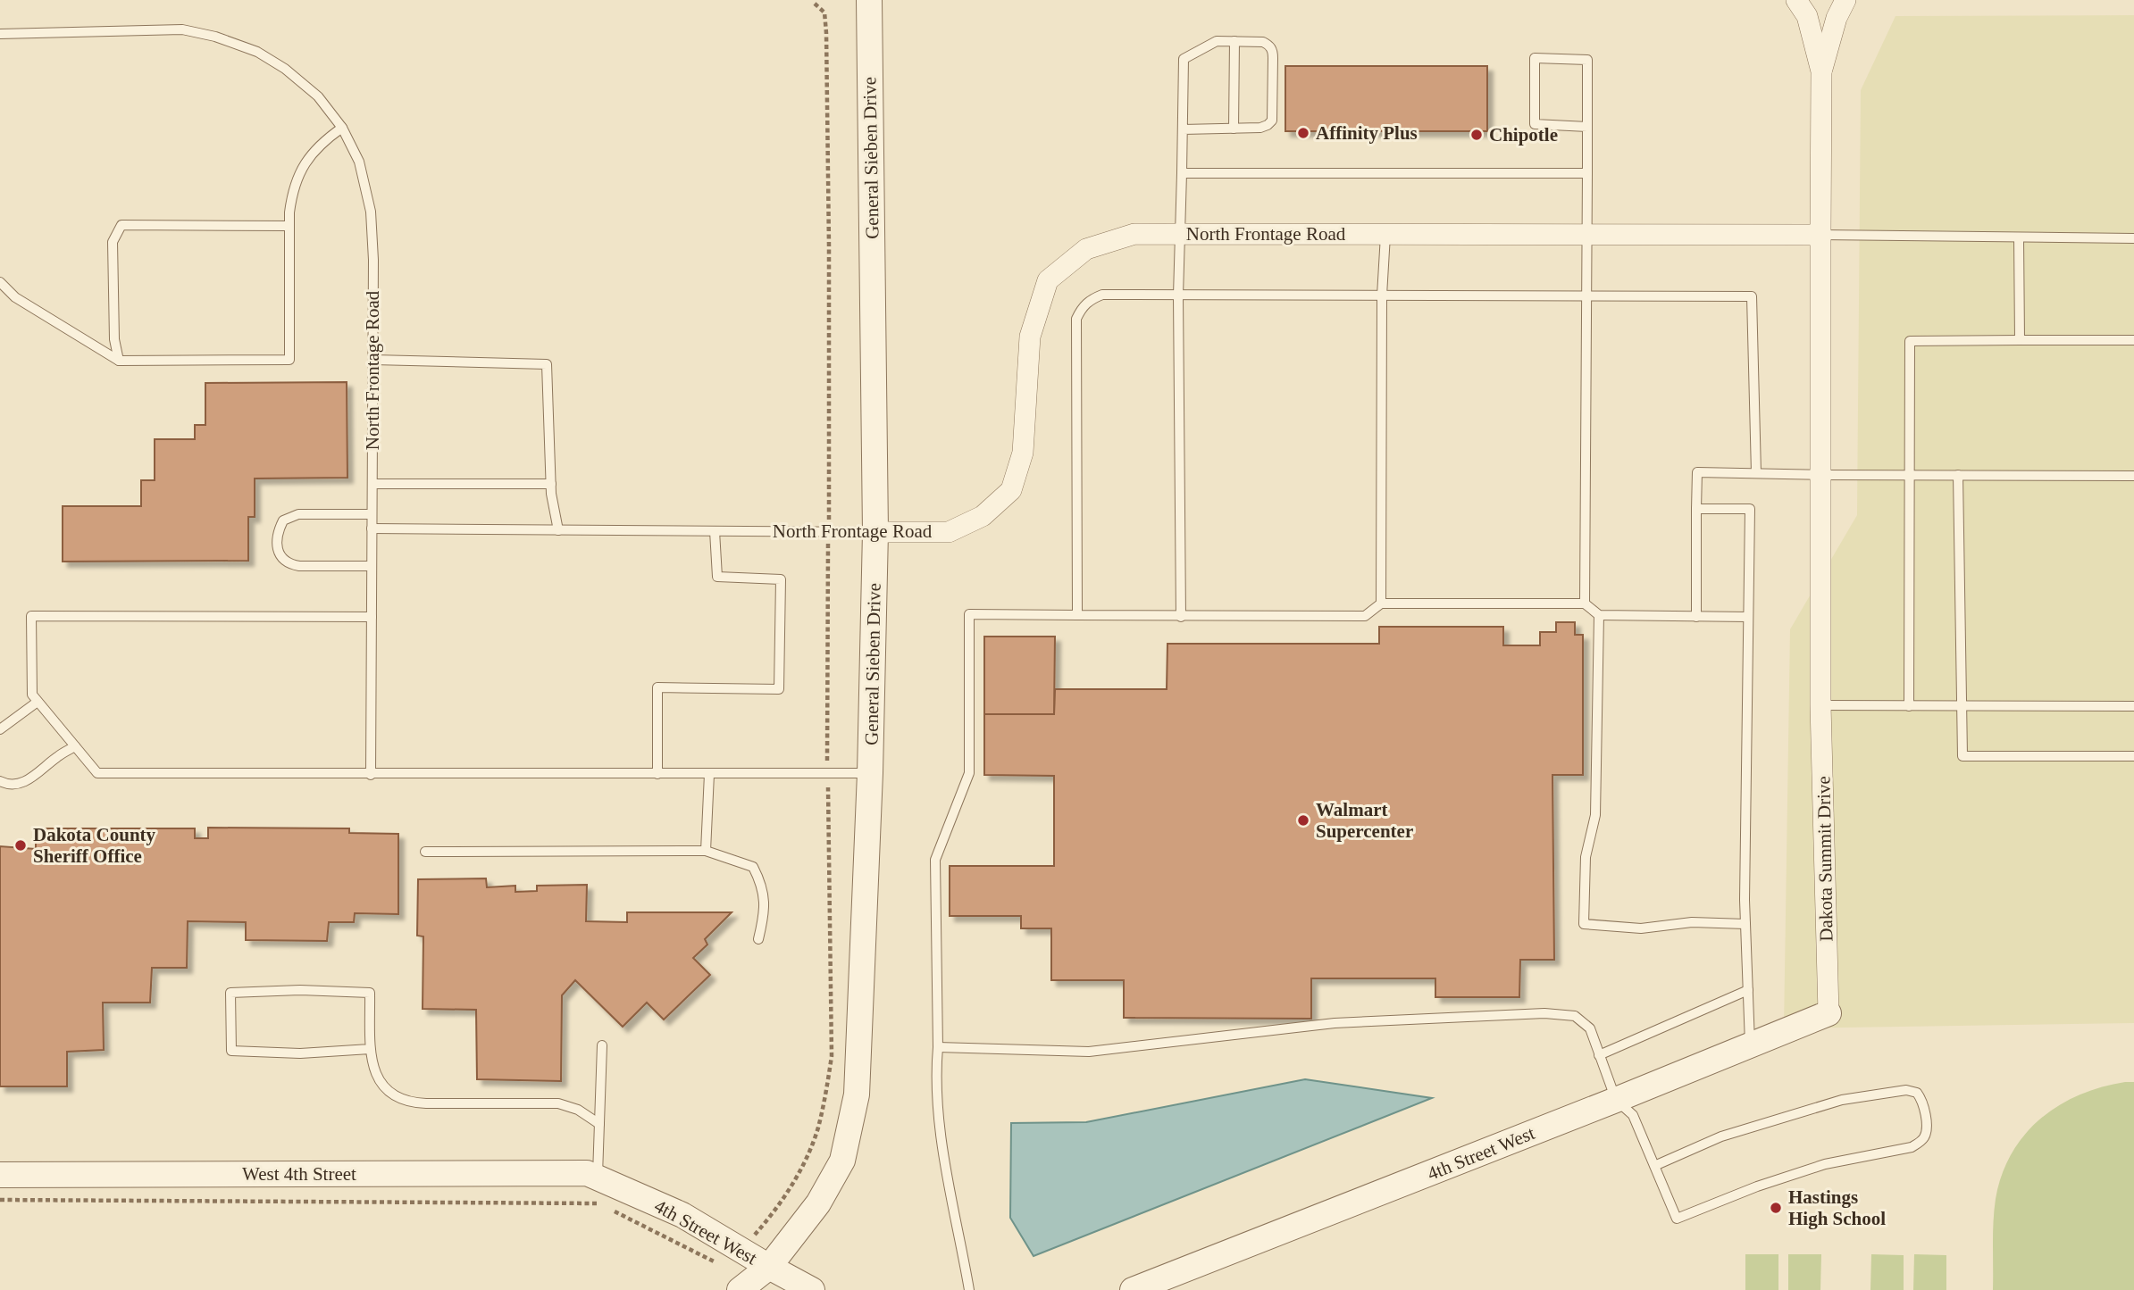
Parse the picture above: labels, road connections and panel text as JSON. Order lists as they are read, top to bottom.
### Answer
{
  "streets": {
    "street": [
      "General Sieben Drive",
      "North Frontage Road",
      "Dakota Summit Drive",
      "4th Street West",
      "West 4th Street"
    ]
  },
  "crossings": [
    ["General Sieben Drive", "North Frontage Road"],
    ["General Sieben Drive", "4th Street West"],
    ["North Frontage Road", "Dakota Summit Drive"],
    ["Dakota Summit Drive", "4th Street West"],
    ["4th Street West", "West 4th Street"]
  ],
  "places": [
    "Affinity Plus",
    "Chipotle",
    "Walmart Supercenter",
    "Dakota County Sheriff Office",
    "Hastings High School"
  ]
}
